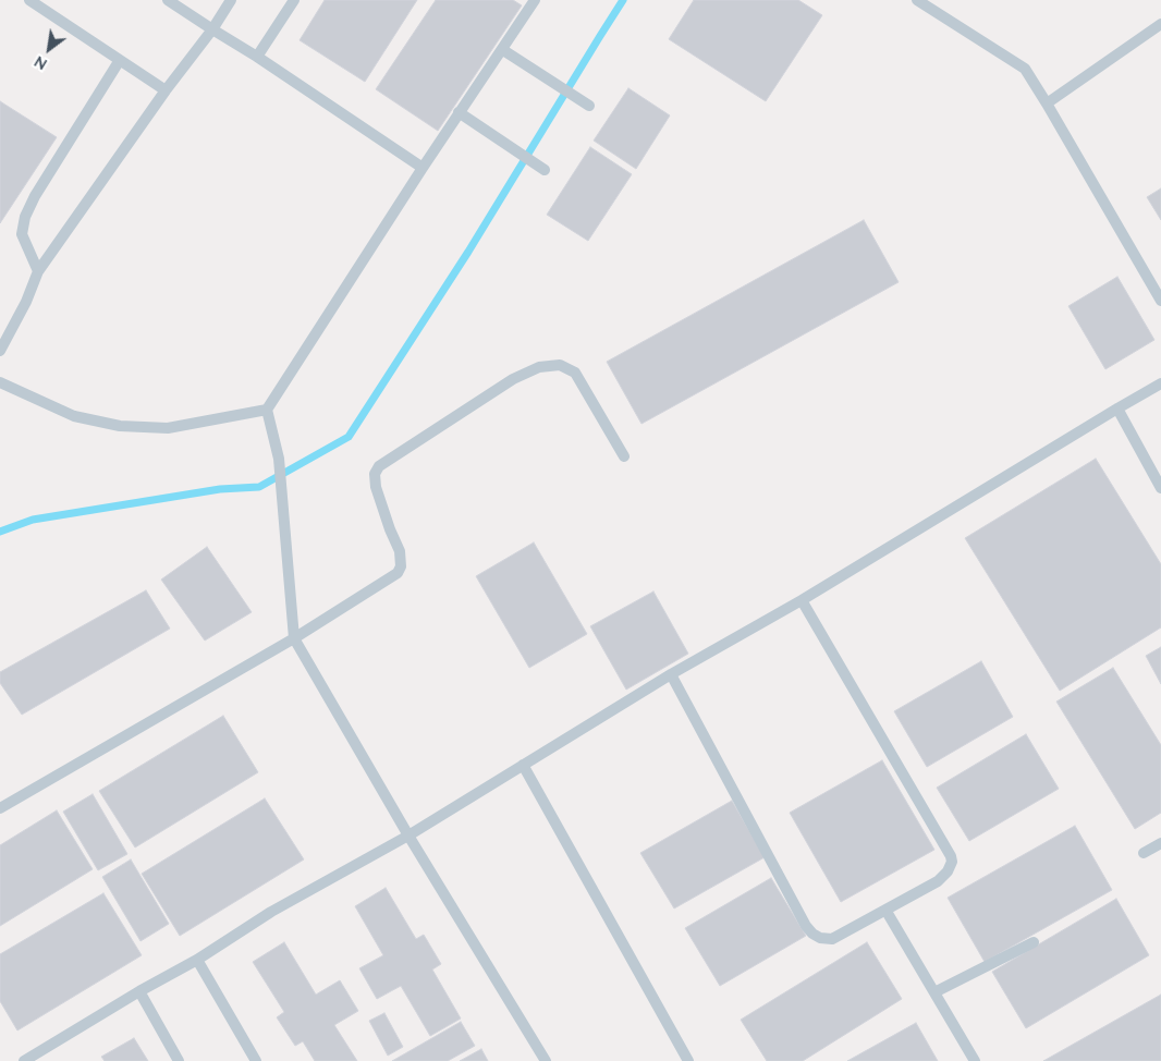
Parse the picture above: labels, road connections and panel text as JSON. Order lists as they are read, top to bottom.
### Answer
{
  "north": "bottom left"
}
